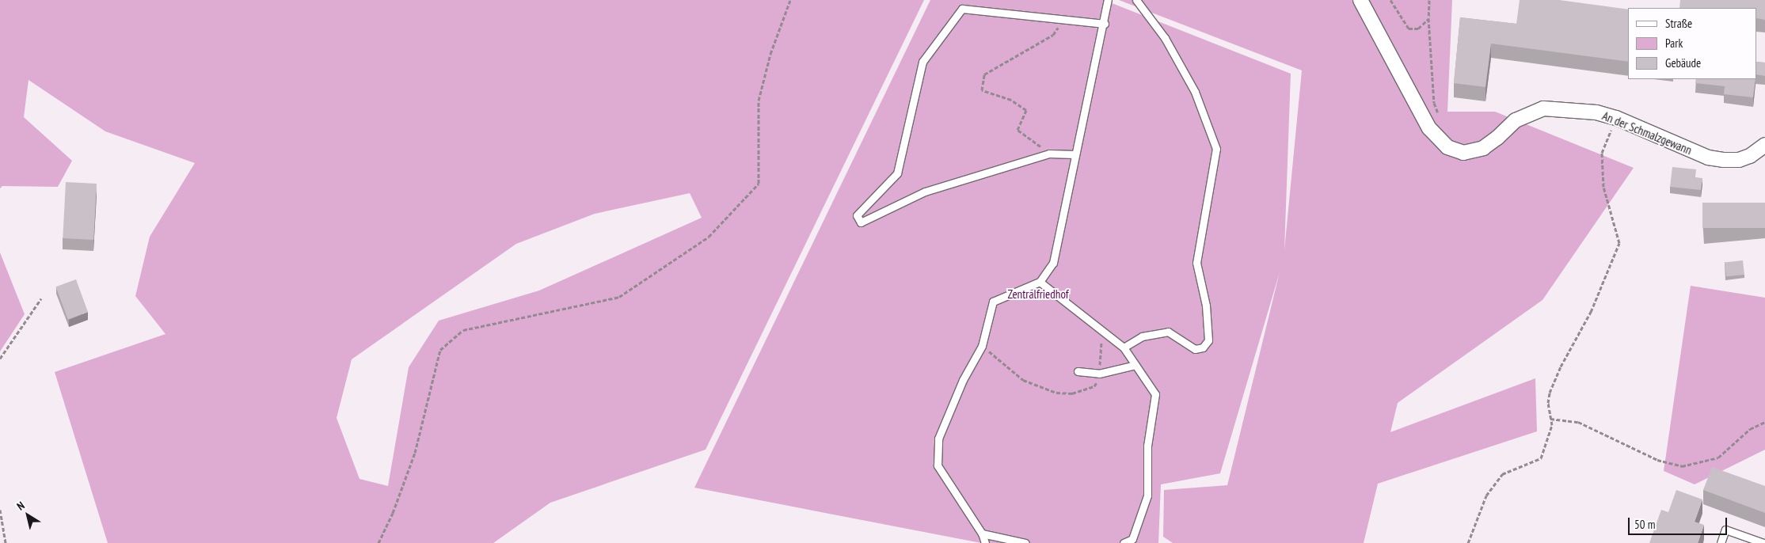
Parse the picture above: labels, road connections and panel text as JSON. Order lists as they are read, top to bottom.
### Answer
{
  "streets": {
    "street": ["An der Schmalzgewann"]
  },
  "parks": ["Zentralfriedhof"],
  "legend": ["Straße", "Park", "Gebäude"],
  "scale_bar": "50 m",
  "north": "top left"
}
